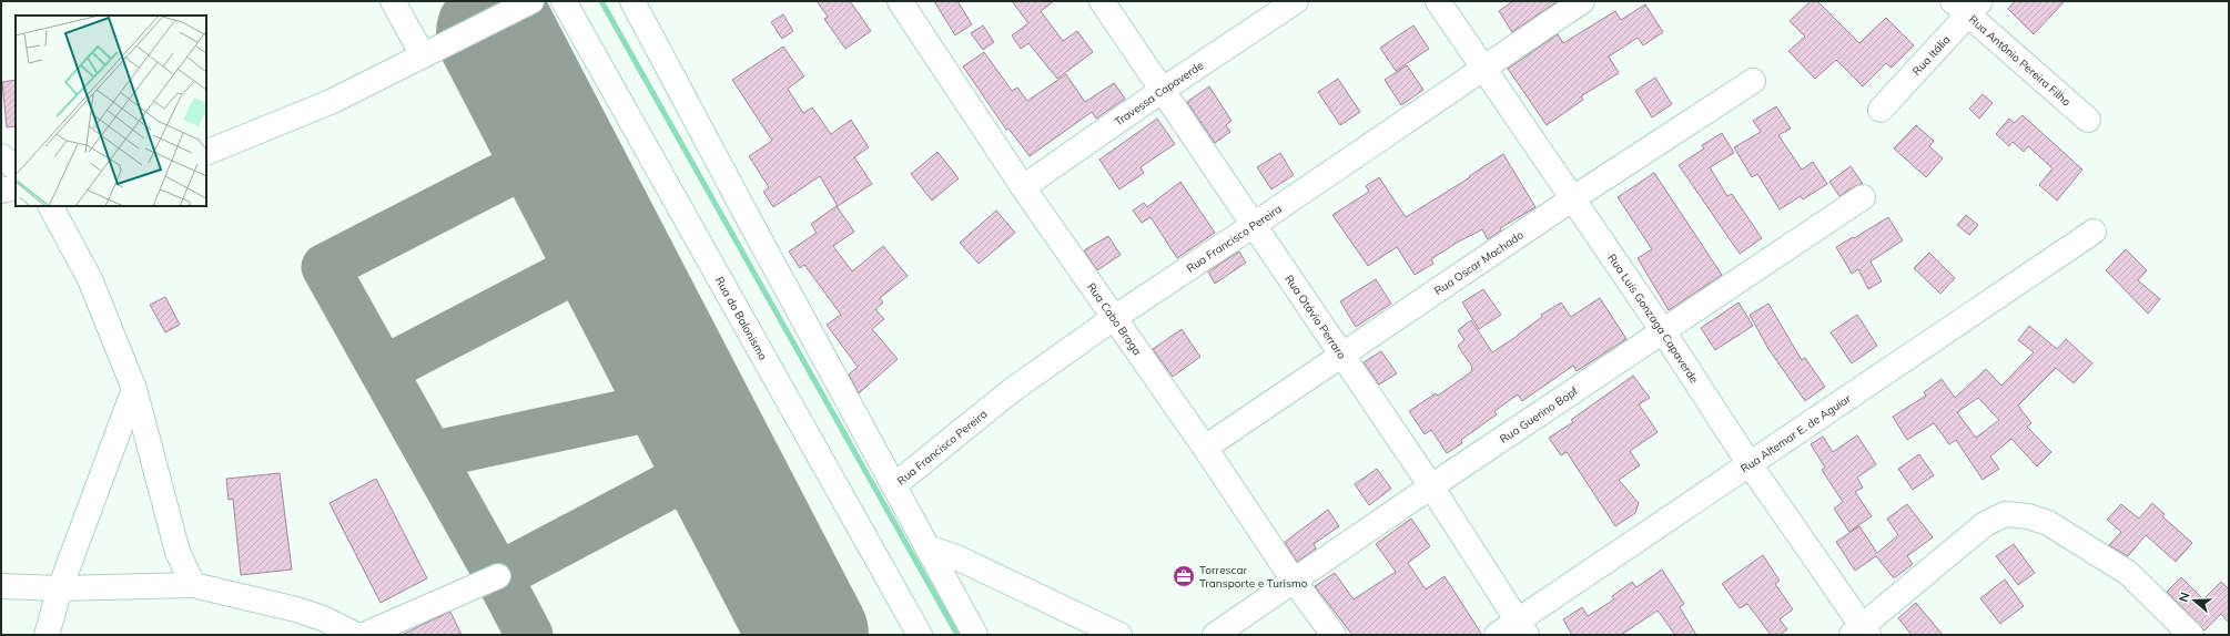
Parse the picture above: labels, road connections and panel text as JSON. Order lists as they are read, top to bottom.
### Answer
{
  "streets": {
    "street": [
      "Rua Itália",
      "Rua Antônio Pereira Filho",
      "Travessa Capaverde",
      "Rua Francisco Pereira",
      "Rua Oscar Machado",
      "Rua Otávio Perraro",
      "Rua do Balonismo",
      "Rua Luís Gonzaga Capaverde",
      "Rua Cabo Braga",
      "Rua Guerino Bopf",
      "Rua Altemar E. de Aguiar"
    ]
  },
  "crossings": [
    ["Rua Itália", "Rua Antônio Pereira Filho"],
    ["Travessa Capaverde", "Rua Otávio Perraro"],
    ["Travessa Capaverde", "Rua Cabo Braga"],
    ["Rua Francisco Pereira", "Rua Otávio Perraro"],
    ["Rua Francisco Pereira", "Rua Luís Gonzaga Capaverde"],
    ["Rua Francisco Pereira", "Rua Cabo Braga"],
    ["Rua Oscar Machado", "Rua Otávio Perraro"],
    ["Rua Oscar Machado", "Rua Luís Gonzaga Capaverde"],
    ["Rua Oscar Machado", "Rua Cabo Braga"],
    ["Rua Otávio Perraro", "Rua Guerino Bopf"],
    ["Rua Otávio Perraro", "Rua Altemar E. de Aguiar"],
    ["Rua Luís Gonzaga Capaverde", "Rua Guerino Bopf"],
    ["Rua Luís Gonzaga Capaverde", "Rua Altemar E. de Aguiar"],
    ["Rua Cabo Braga", "Rua Guerino Bopf"]
  ],
  "places": {
    "office": ["Torrescar Transporte e Turismo"]
  },
  "north": "left"
}
